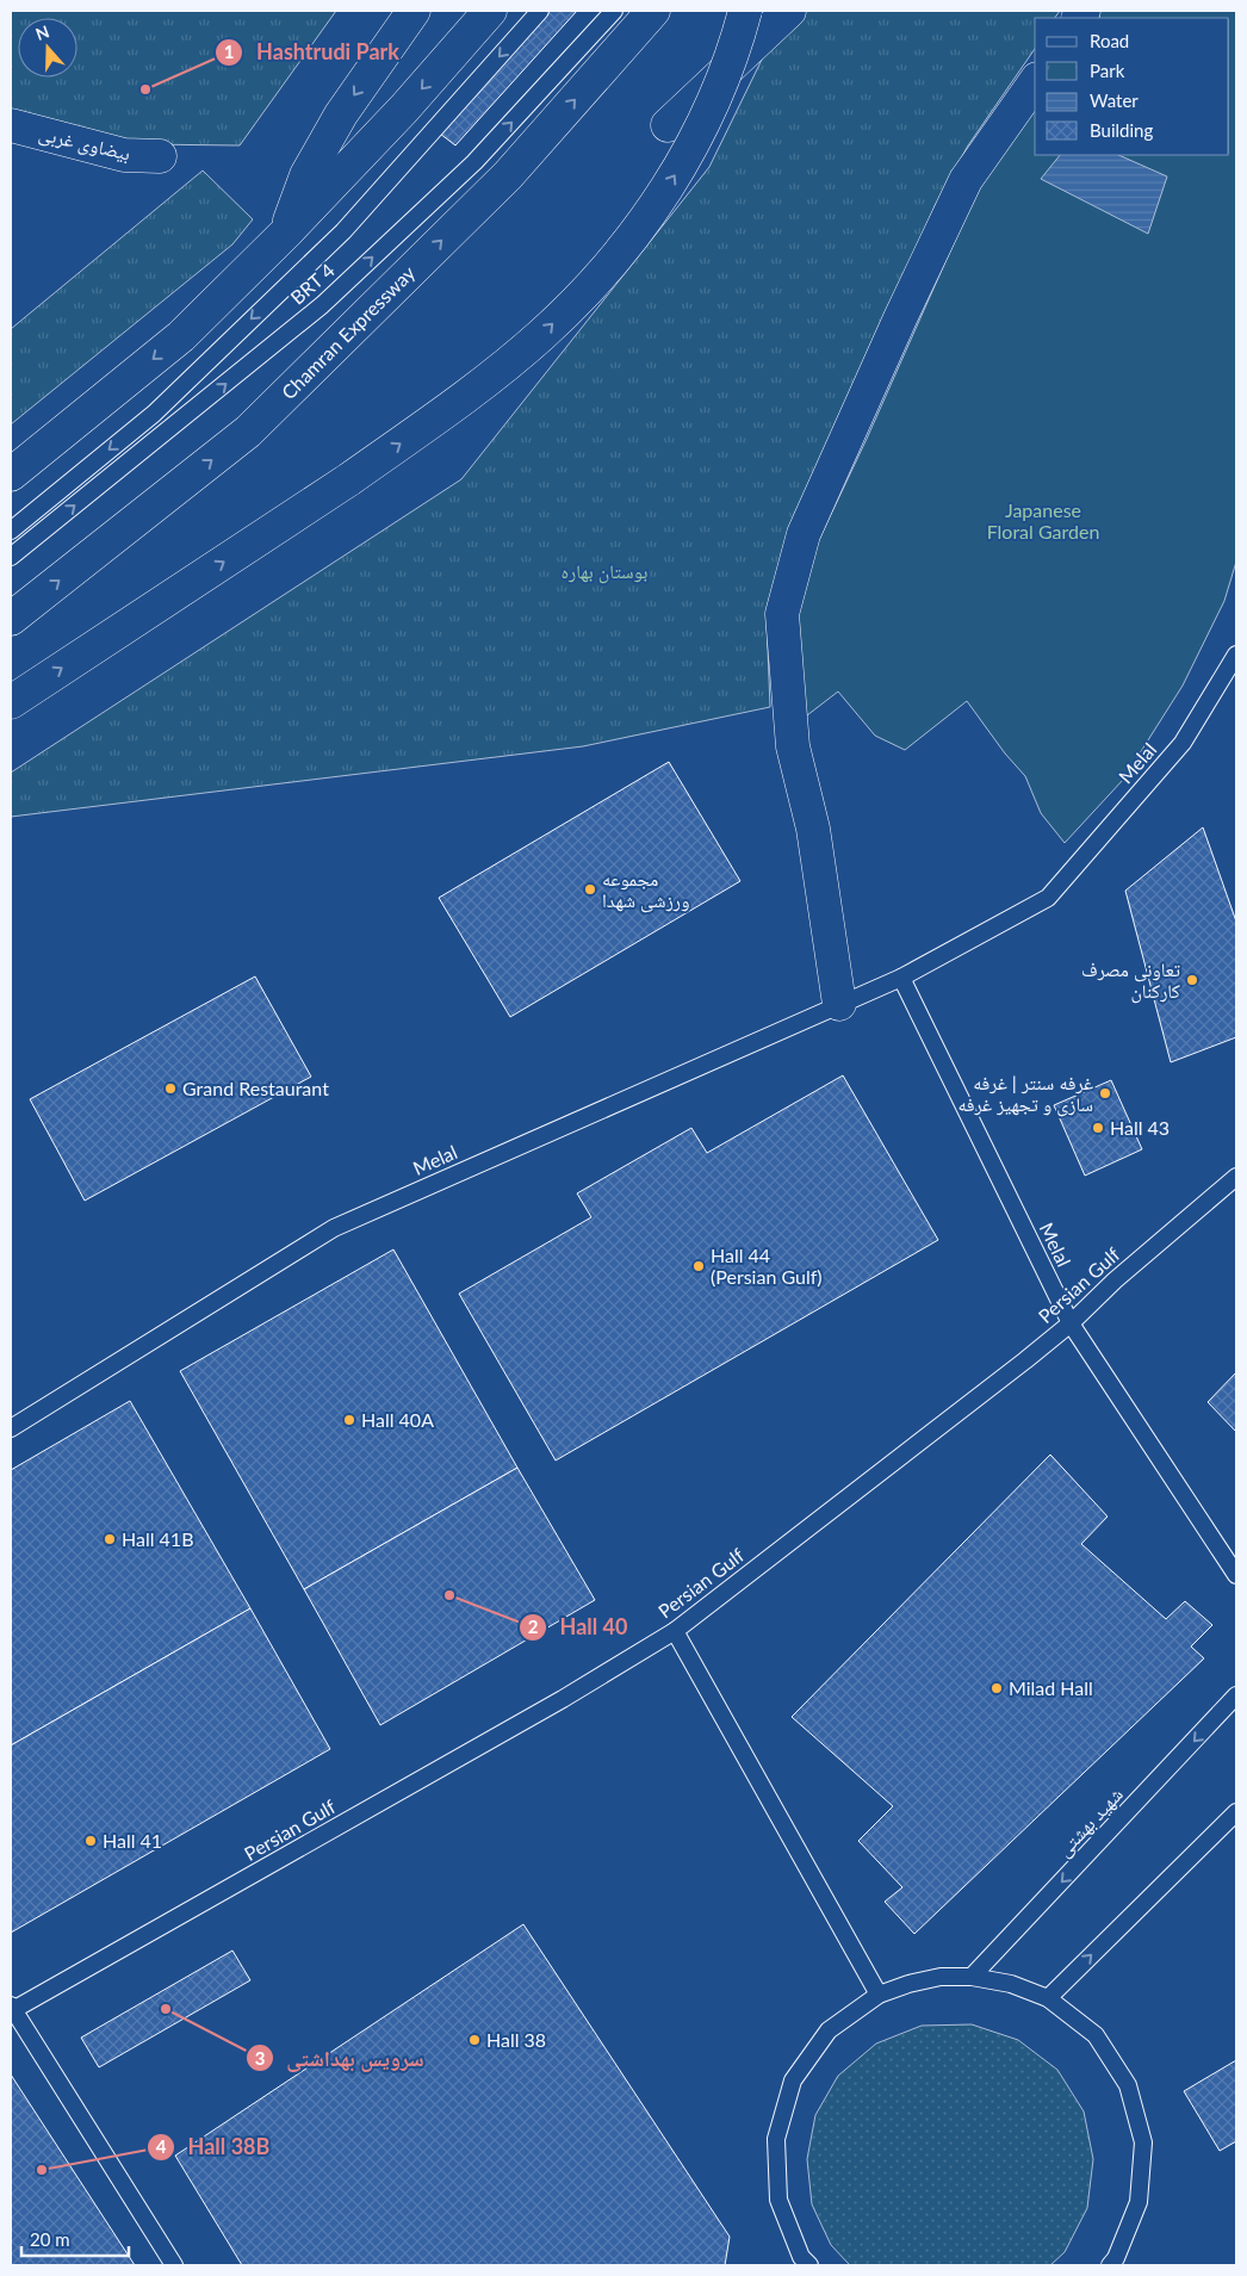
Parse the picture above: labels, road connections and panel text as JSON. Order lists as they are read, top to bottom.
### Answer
{
  "streets": {
    "main road": ["بیضاوی غربی", "Chamran Expressway"],
    "lane": [
      "BRT 4",
      "Melal",
      "Persian Gulf",
      "شهید بهشتی"
    ]
  },
  "crossings": [
    ["Melal", "Persian Gulf"]
  ],
  "parks": ["Japanese Floral Garden", "بوستان بهاره"],
  "places": [
    "Hashtrudi Park",
    "مجموعه ورزشی شهدا",
    "تعاونی مصرف کارکنان",
    "Grand Restaurant",
    "غرفه سنتر | غرفه سازی و تجهیز غرفه",
    "Hall 43",
    "Hall 44 (Persian Gulf)",
    "Hall 40A",
    "Hall 41B",
    "Hall 40",
    "Milad Hall",
    "Hall 41",
    "سرویس بهداشتی",
    "Hall 38",
    "Hall 38B"
  ],
  "legend": [
    "Road",
    "Park",
    "Water",
    "Building"
  ],
  "scale_bar": "20 m",
  "north": "top"
}
